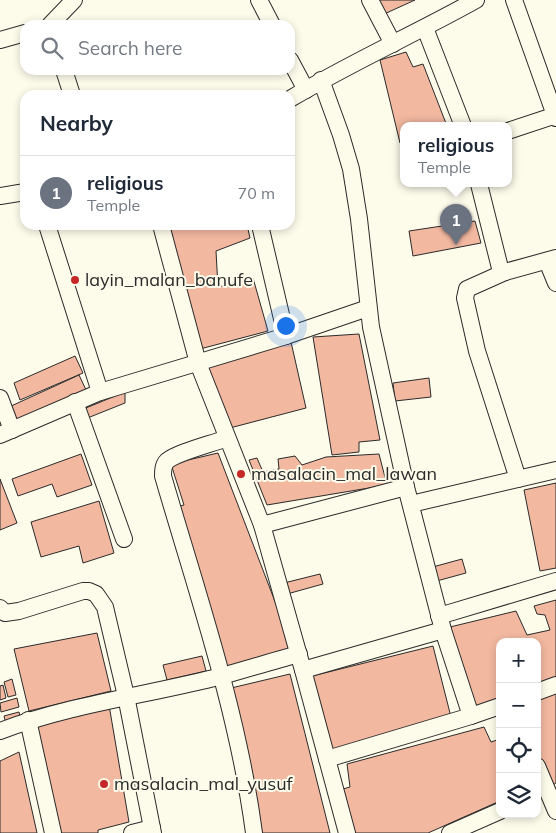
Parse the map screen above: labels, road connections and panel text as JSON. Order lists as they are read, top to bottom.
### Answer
{
  "places": ["layin_malan_banufe", "masalacin_mal_lawan", "masalacin_mal_yusuf"],
  "page": {
    "search": "Search here",
    "heading": "Nearby",
    "popup": ["religious", "Temple"],
    "list": [
      {
        "mark": "1",
        "name": "religious",
        "note": "Temple",
        "value": "70 m"
      }
    ],
    "pins": "1",
    "map_buttons": ["+", "−"]
  }
}
